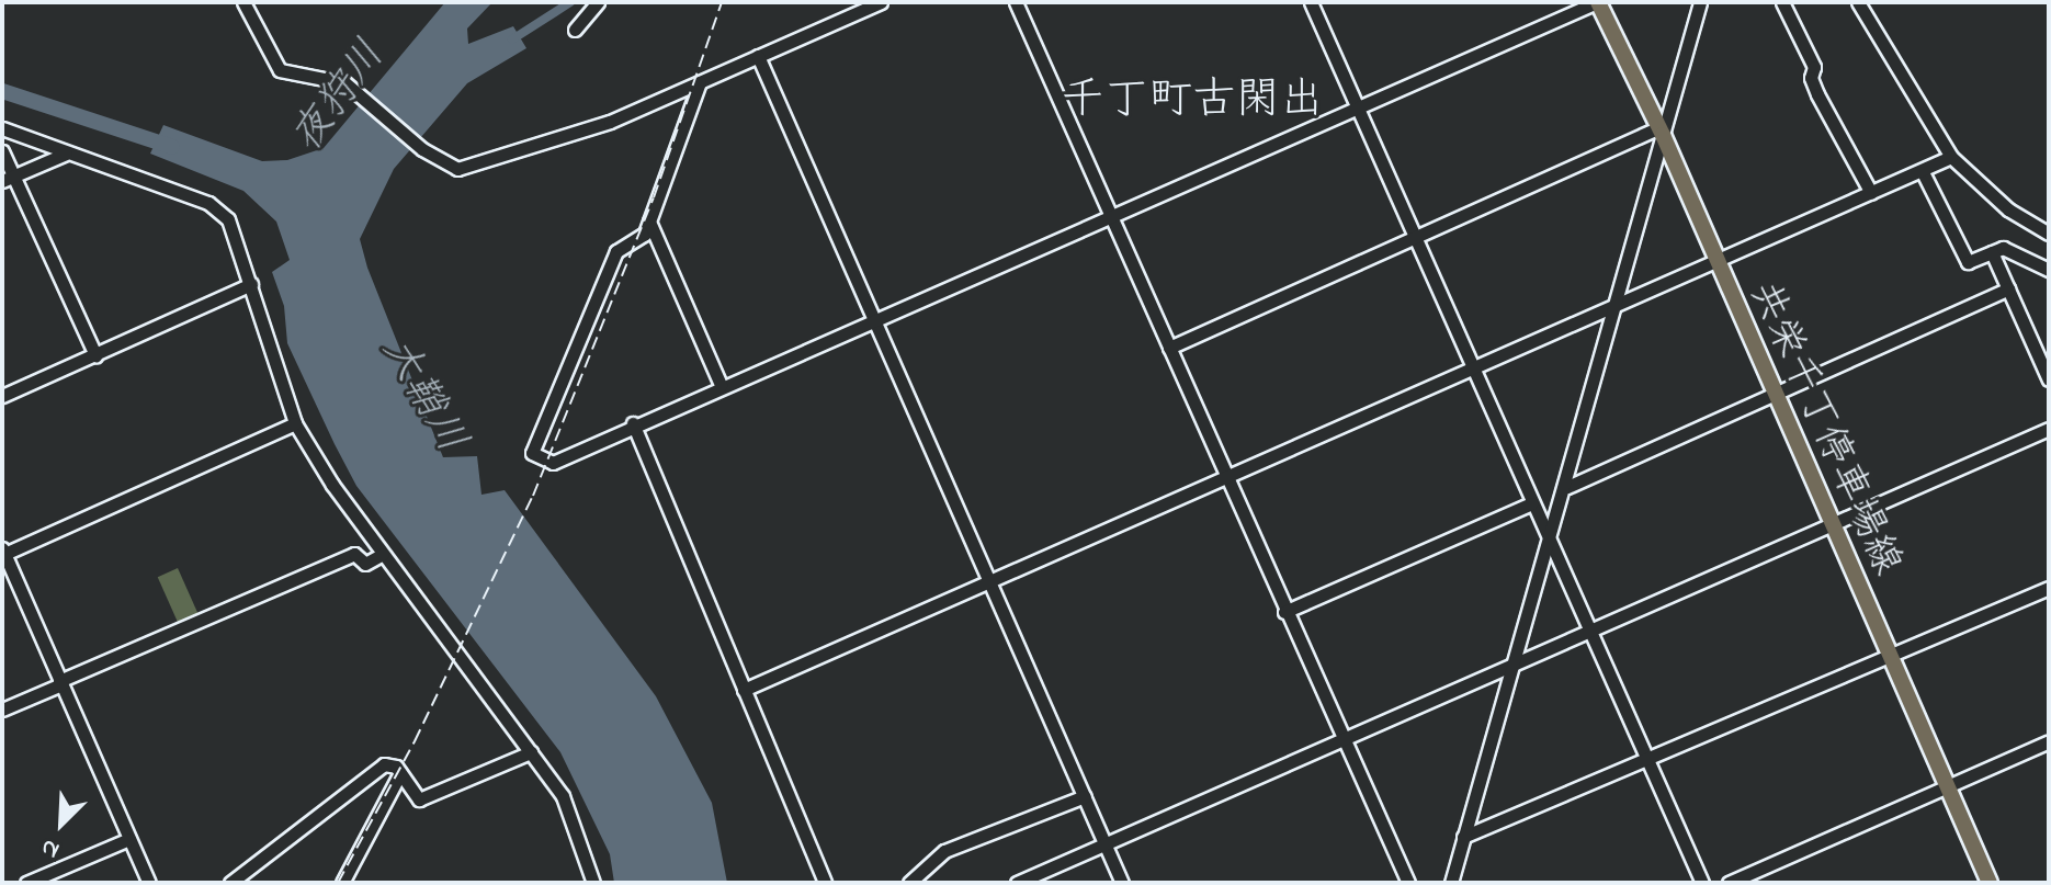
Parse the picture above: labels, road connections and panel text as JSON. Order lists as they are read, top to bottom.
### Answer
{
  "streets": {
    "main road": ["共栄千丁停車場線"]
  },
  "districts": ["千丁町古閑出"],
  "water": ["夜狩川", "大鞘川"],
  "north": "bottom left"
}
